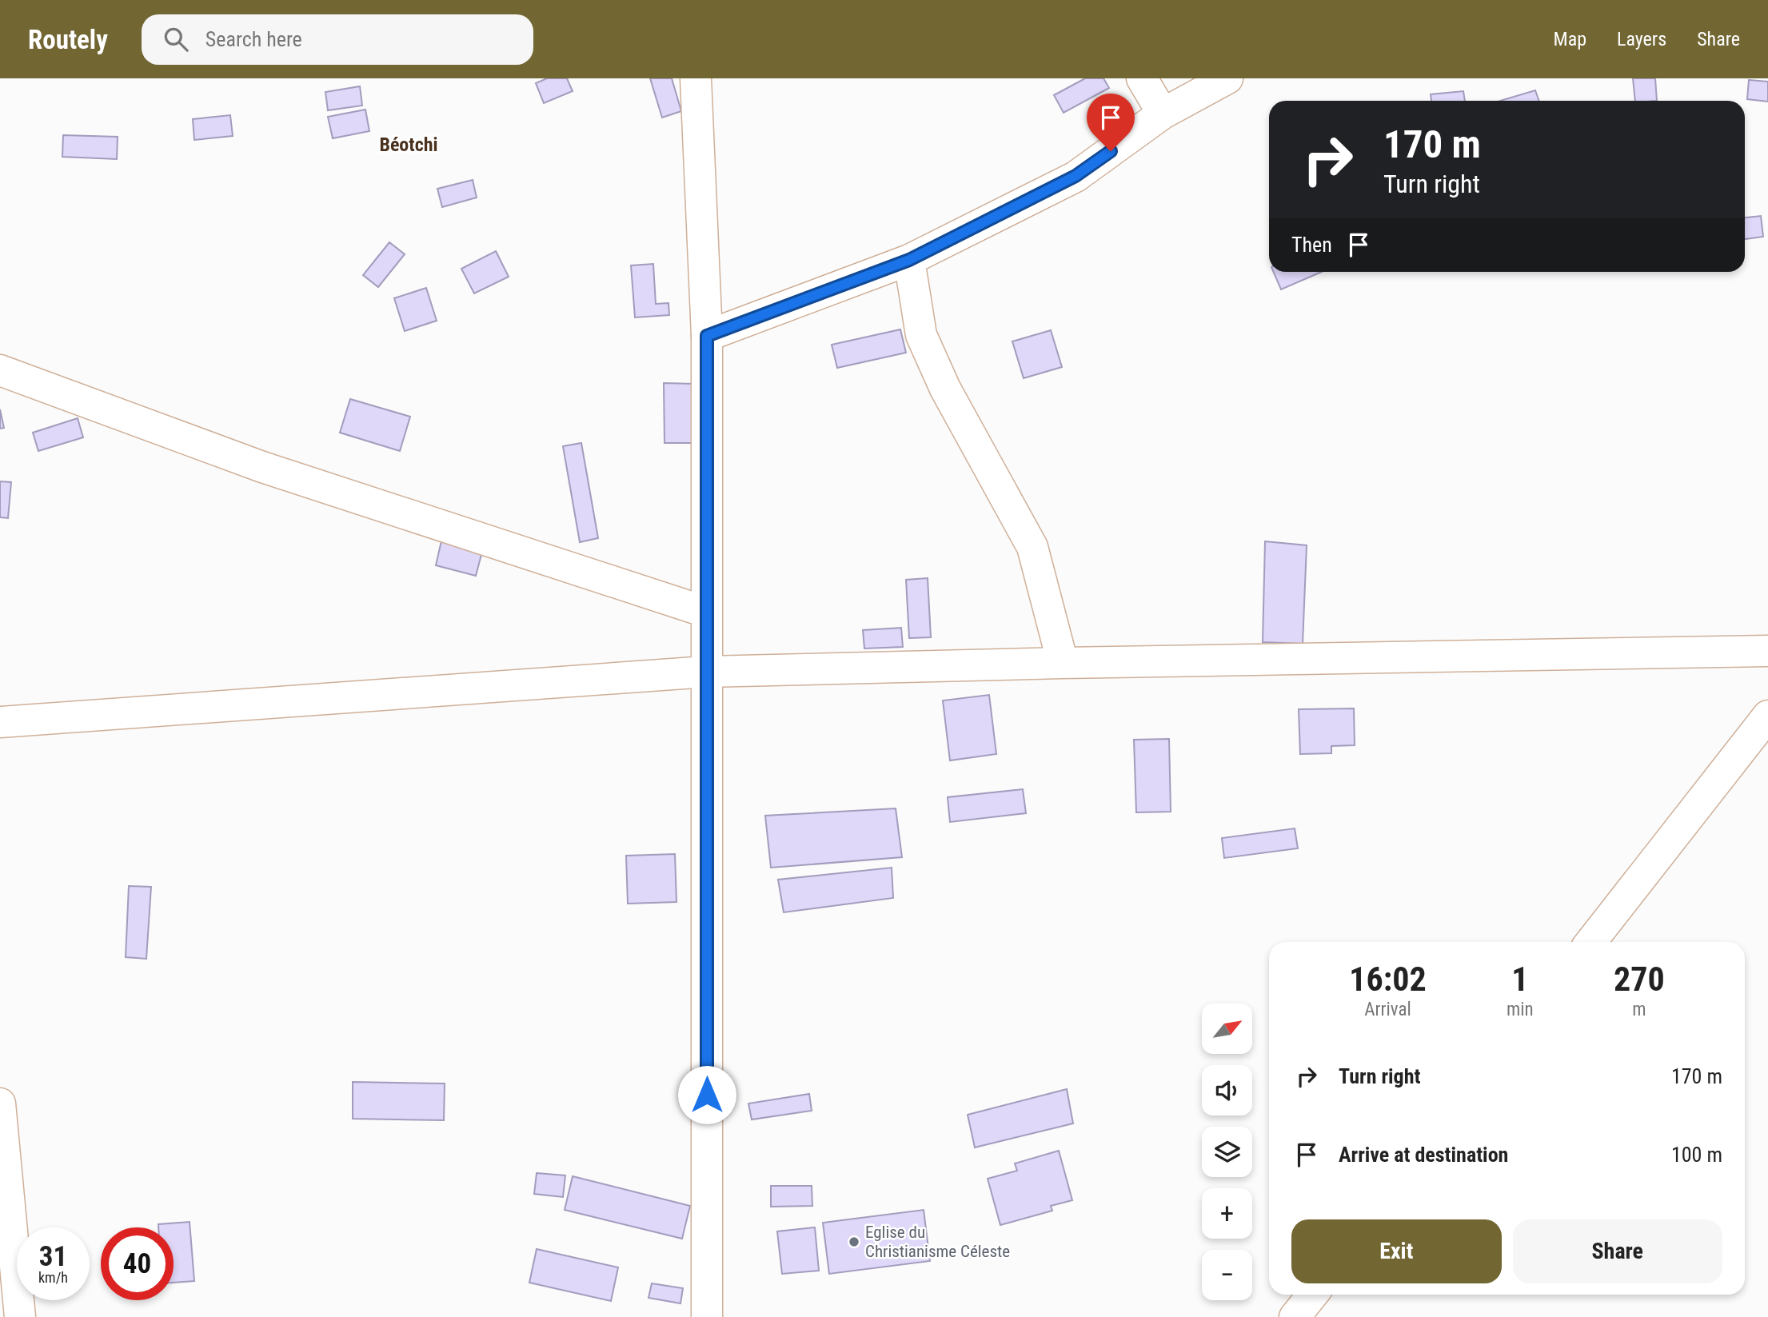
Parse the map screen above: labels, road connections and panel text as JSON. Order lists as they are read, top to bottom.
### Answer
{
  "districts": ["Béotchi"],
  "places": ["Eglise du Christianisme Céleste"],
  "north": "top right",
  "page": {
    "header": "Routely",
    "search": "Search here",
    "nav": ["Map", "Layers", "Share"],
    "turn": ["170 m", "Turn right"],
    "then": "Then",
    "eta": [
      "16:02",
      "Arrival",
      "1",
      "min",
      "270",
      "m"
    ],
    "map_buttons": ["+", "−"],
    "list": [
      {
        "name": "Turn right",
        "value": "170 m"
      },
      {
        "name": "Arrive at destination",
        "value": "100 m"
      }
    ],
    "buttons": ["Exit", "Share"],
    "speed": "31 km/h",
    "limit": "40"
  }
}
